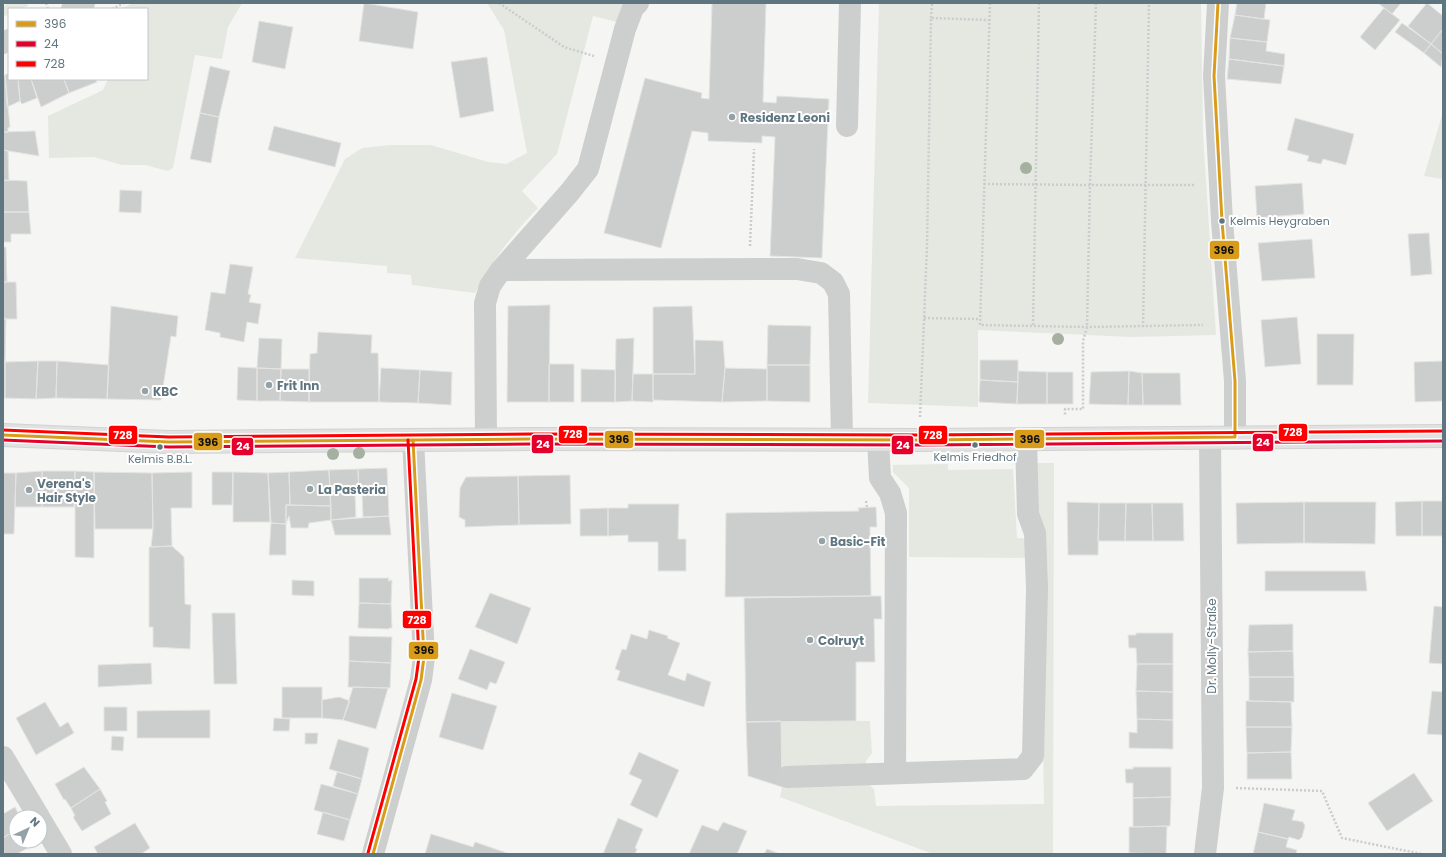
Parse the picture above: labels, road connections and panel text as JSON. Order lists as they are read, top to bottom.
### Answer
{
  "streets": {
    "street": ["Dr. Molly-Straße"]
  },
  "places": [
    "Residenz Leoni",
    "Kelmis Heygraben",
    "Frit Inn",
    "KBC",
    "Kelmis Friedhof",
    "Kelmis B.B.L.",
    "La Pasteria",
    "Verena's Hair Style",
    "Basic-Fit",
    "Colruyt"
  ],
  "lines": ["transit line 396", "transit line 728", "transit line 24"],
  "legend": ["396", "24", "728"],
  "north": "top right"
}
